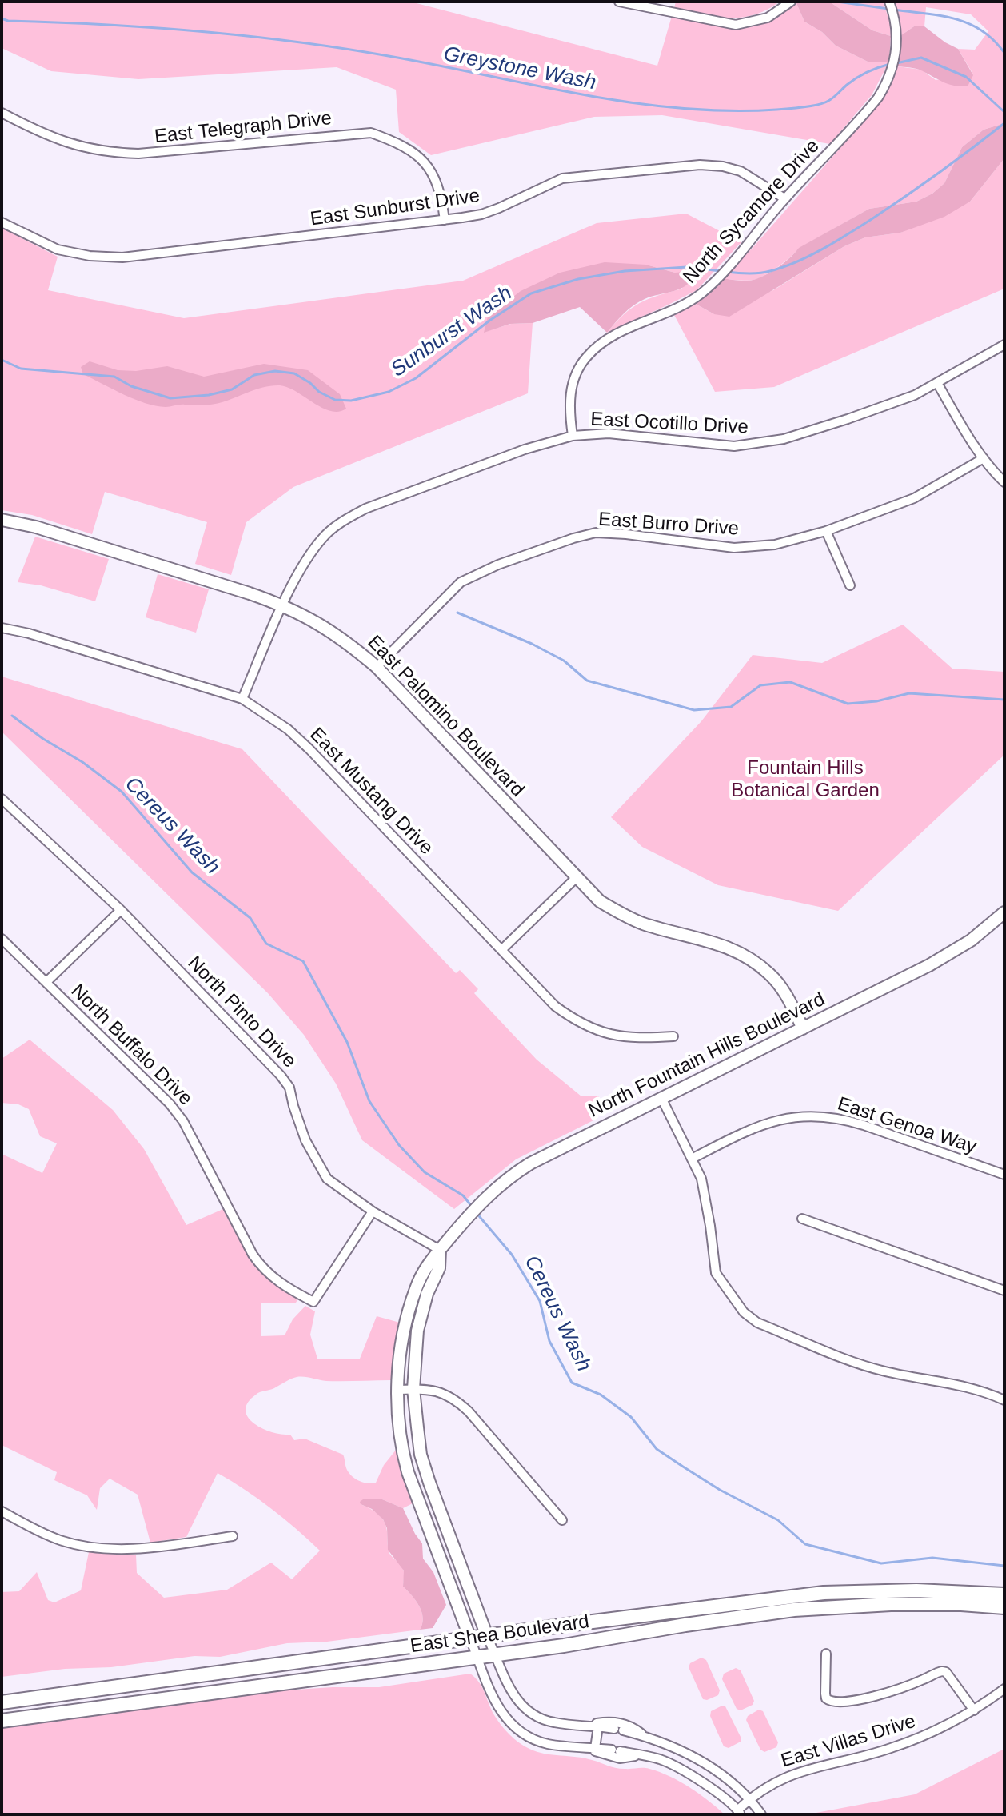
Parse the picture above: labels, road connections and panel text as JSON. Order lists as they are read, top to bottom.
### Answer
{
  "streets": {
    "main road": ["East Palomino Boulevard", "North Fountain Hills Boulevard", "East Shea Boulevard"],
    "street": [
      "East Telegraph Drive",
      "East Sunburst Drive",
      "North Sycamore Drive",
      "East Ocotillo Drive",
      "East Burro Drive",
      "East Mustang Drive",
      "North Pinto Drive",
      "North Buffalo Drive",
      "East Genoa Way",
      "East Villas Drive"
    ]
  },
  "crossings": [
    ["East Telegraph Drive", "East Sunburst Drive"],
    ["East Sunburst Drive", "North Sycamore Drive"],
    ["North Sycamore Drive", "East Ocotillo Drive"],
    ["East Ocotillo Drive", "East Palomino Boulevard"],
    ["East Ocotillo Drive", "East Mustang Drive"],
    ["East Burro Drive", "East Palomino Boulevard"],
    ["East Palomino Boulevard", "North Fountain Hills Boulevard"],
    ["North Pinto Drive", "North Buffalo Drive"],
    ["North Pinto Drive", "North Fountain Hills Boulevard"],
    ["North Fountain Hills Boulevard", "East Shea Boulevard"]
  ],
  "water": ["Greystone Wash", "Sunburst Wash", "Cereus Wash"],
  "parks": ["Fountain Hills Botanical Garden"]
}
